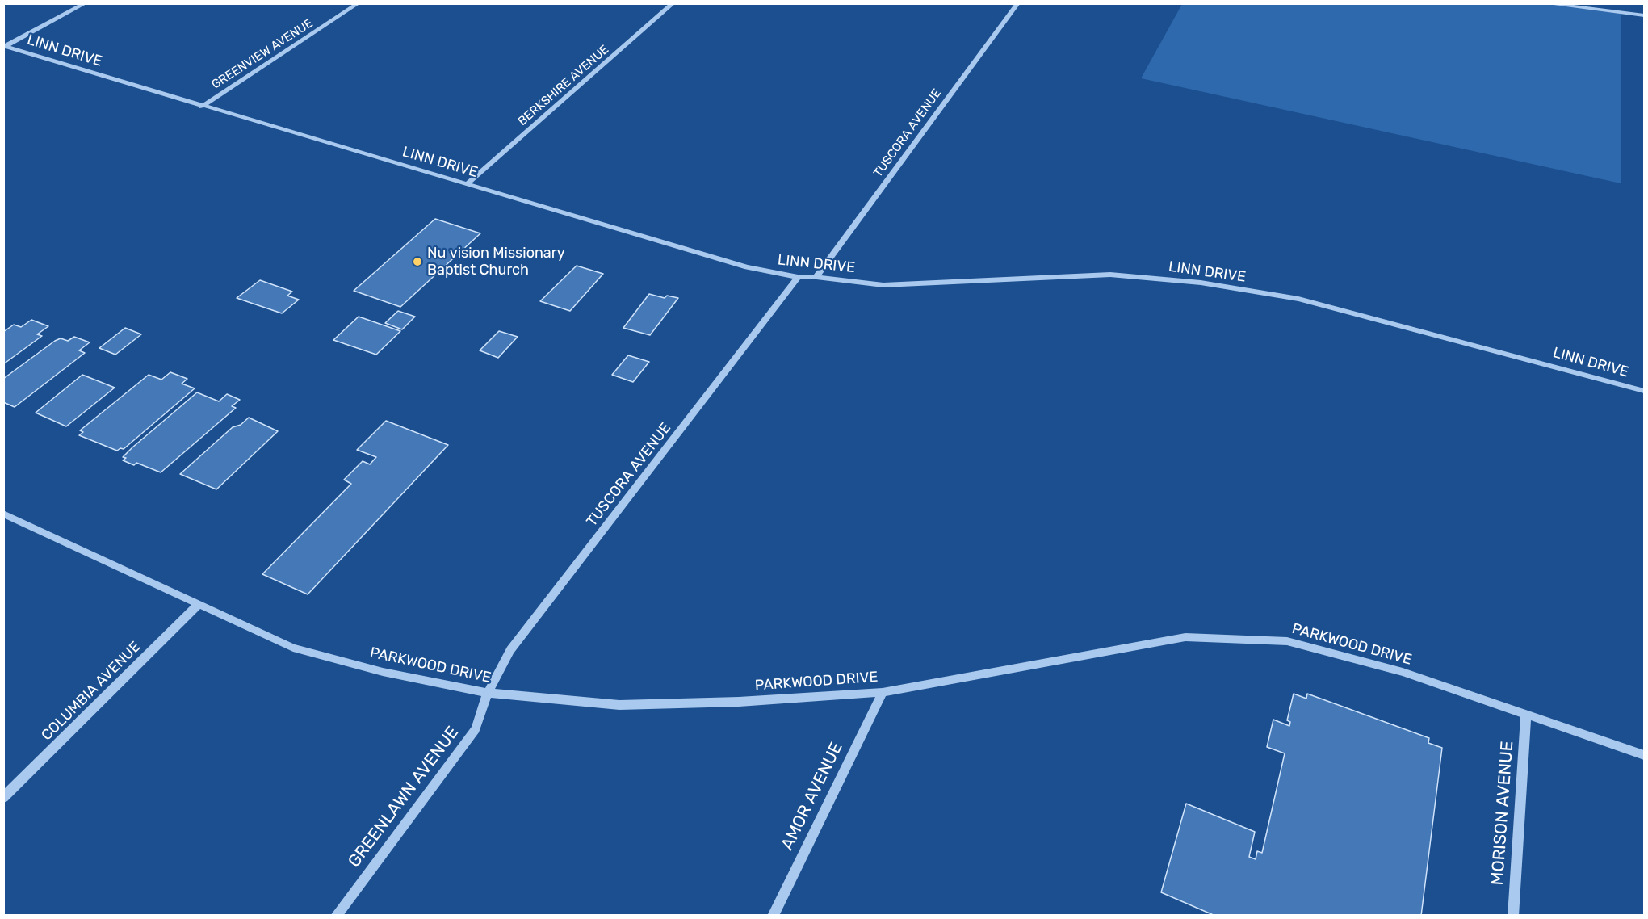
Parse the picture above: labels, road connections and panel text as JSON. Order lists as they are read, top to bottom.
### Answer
{
  "streets": {
    "street": [
      "LINN DRIVE",
      "GREENVIEW AVENUE",
      "BERKSHIRE AVENUE",
      "TUSCORA AVENUE",
      "PARKWOOD DRIVE",
      "COLUMBIA AVENUE",
      "AMOR AVENUE",
      "GREENLAWN AVENUE",
      "MORISON AVENUE"
    ]
  },
  "crossings": [
    ["LINN DRIVE", "GREENVIEW AVENUE"],
    ["LINN DRIVE", "BERKSHIRE AVENUE"],
    ["LINN DRIVE", "TUSCORA AVENUE"],
    ["TUSCORA AVENUE", "PARKWOOD DRIVE"],
    ["TUSCORA AVENUE", "GREENLAWN AVENUE"],
    ["PARKWOOD DRIVE", "COLUMBIA AVENUE"],
    ["PARKWOOD DRIVE", "AMOR AVENUE"],
    ["PARKWOOD DRIVE", "GREENLAWN AVENUE"],
    ["PARKWOOD DRIVE", "MORISON AVENUE"]
  ],
  "places": ["Nu vision Missionary Baptist Church"]
}
